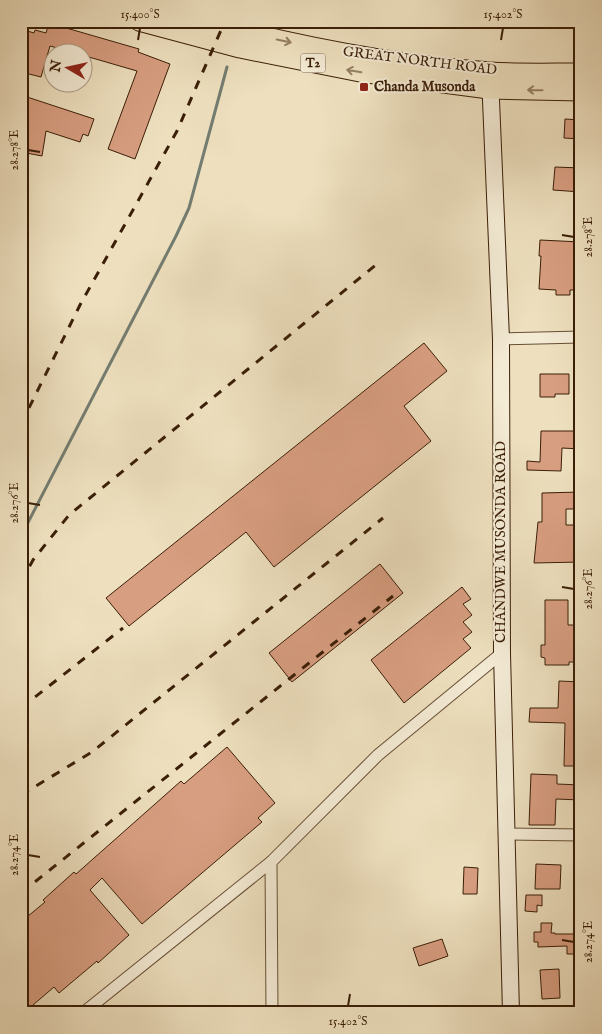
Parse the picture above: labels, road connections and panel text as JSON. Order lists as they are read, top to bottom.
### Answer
{
  "streets": {
    "main road": ["GREAT NORTH ROAD", "T2"],
    "street": ["CHANDWE MUSONDA ROAD"]
  },
  "crossings": [
    ["GREAT NORTH ROAD", "CHANDWE MUSONDA ROAD"]
  ],
  "places": {
    "transit": ["Chanda Musonda"]
  },
  "north": "left",
  "coordinates": [
    "15.400°S",
    "15.402°S",
    "28.278°E",
    "28.276°E",
    "28.274°E"
  ]
}
